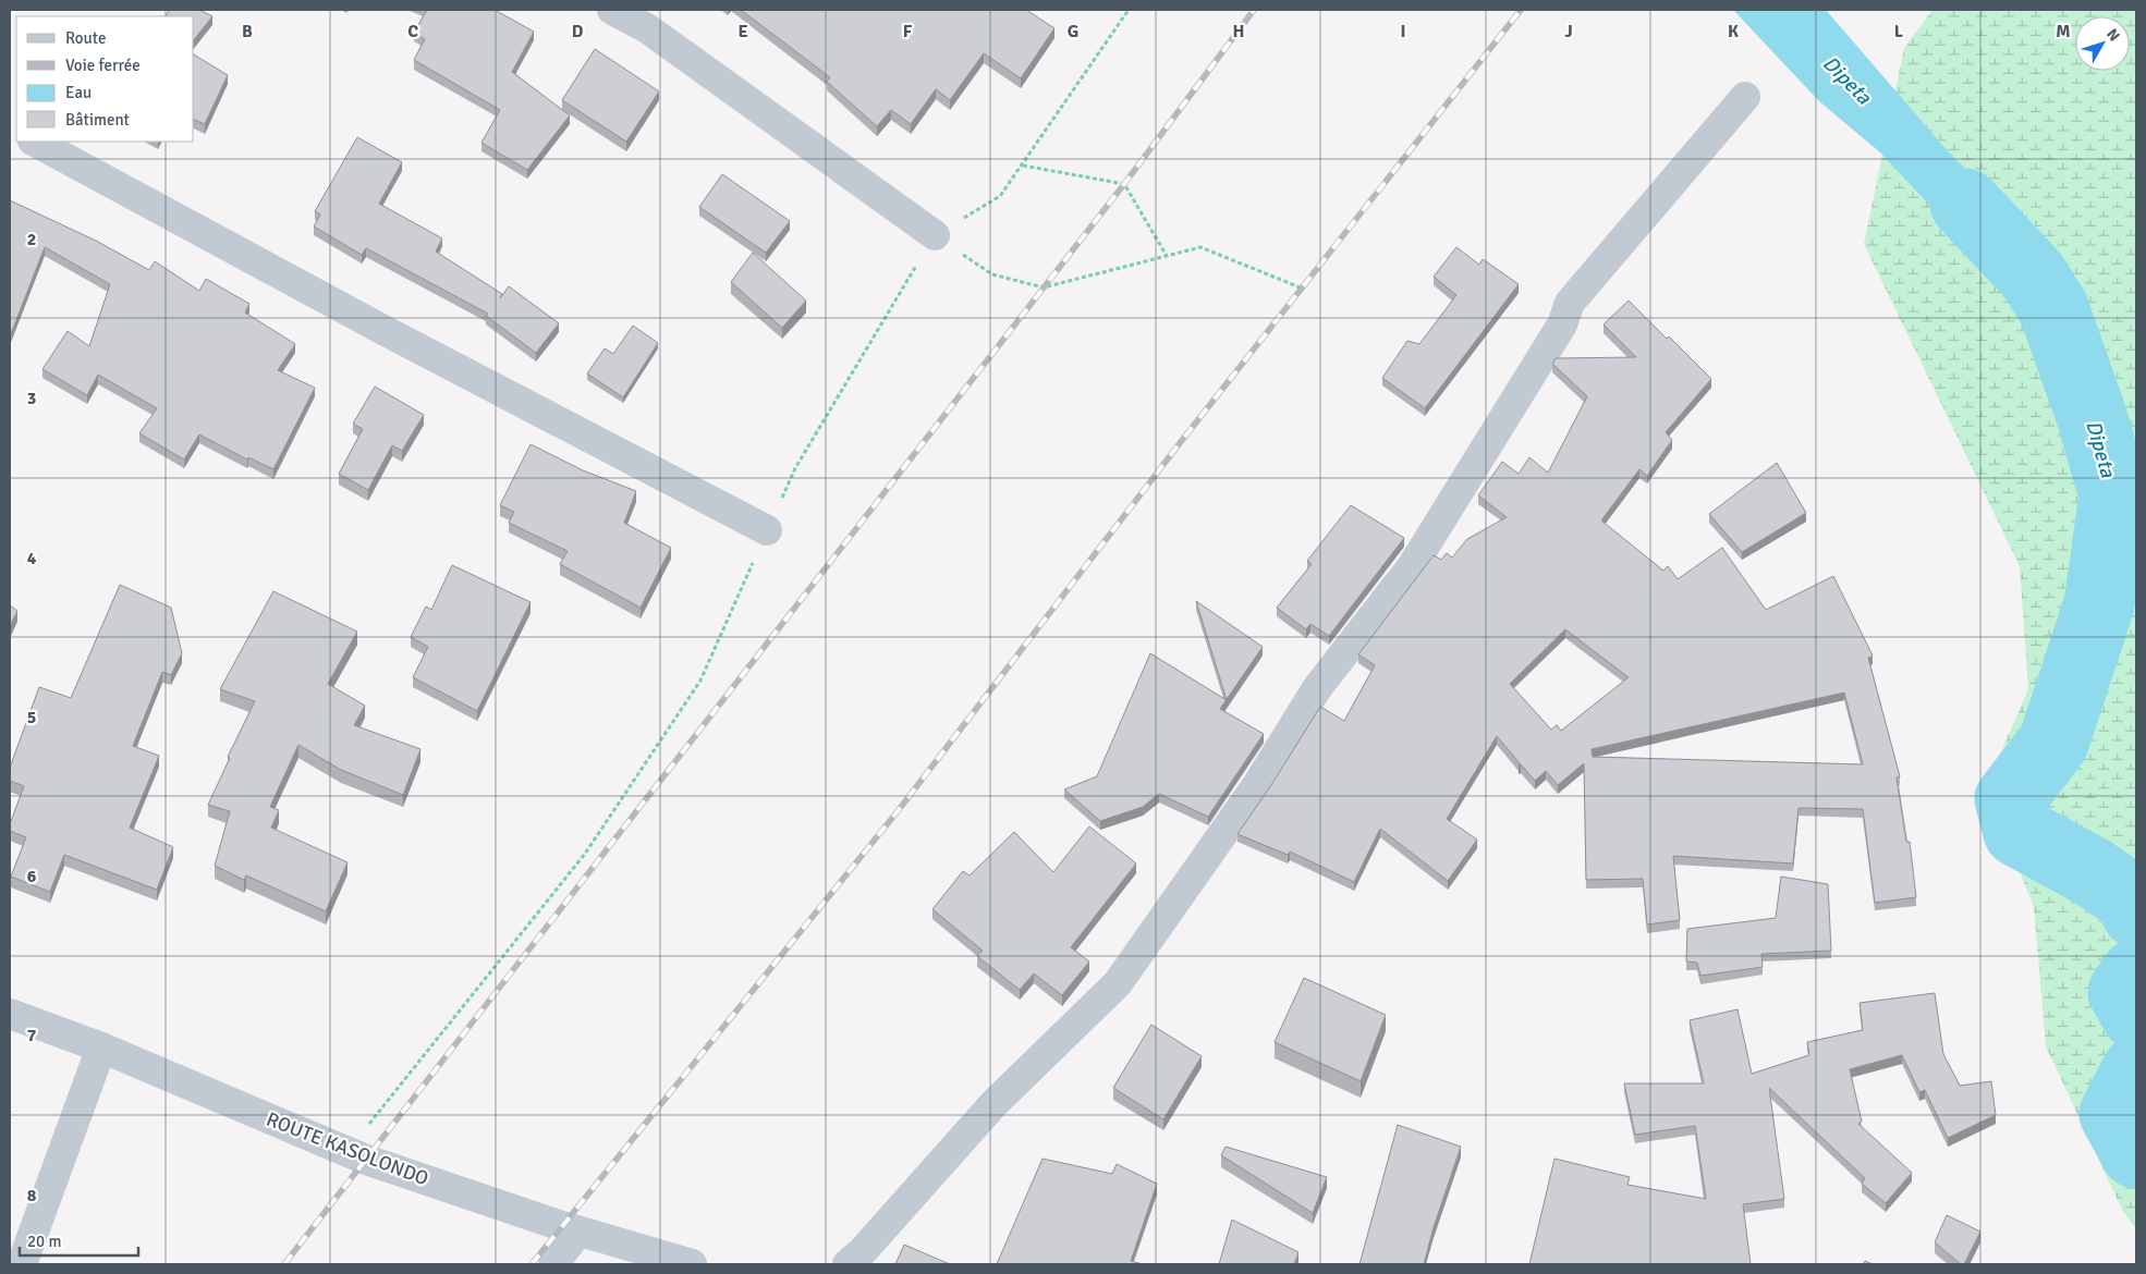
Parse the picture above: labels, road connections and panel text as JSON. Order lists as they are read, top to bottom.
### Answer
{
  "streets": {
    "street": ["ROUTE KASOLONDO"]
  },
  "water": ["Dipeta"],
  "legend": [
    "Route",
    "Voie ferrée",
    "Eau",
    "Bâtiment"
  ],
  "scale_bar": "20 m",
  "north": "top right",
  "grid": {
    "columns": [
      "B",
      "C",
      "D",
      "E",
      "F",
      "G",
      "H",
      "I",
      "J",
      "K",
      "L",
      "M"
    ],
    "rows": [
      "2",
      "3",
      "4",
      "5",
      "6",
      "7",
      "8"
    ]
  }
}
